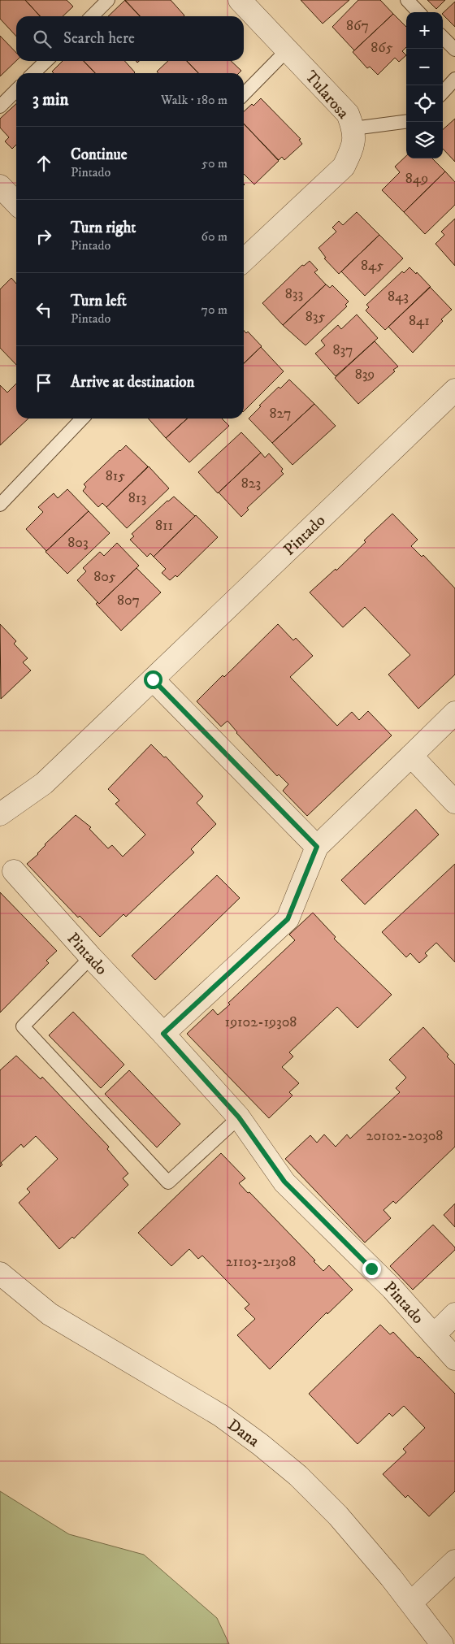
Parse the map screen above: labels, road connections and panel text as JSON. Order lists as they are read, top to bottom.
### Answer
{
  "streets": {
    "street": ["Tularosa", "Pintado", "Dana"]
  },
  "house_numbers": [
    "867",
    "865",
    "849",
    "845",
    "833",
    "843",
    "835",
    "841",
    "837",
    "839",
    "827",
    "815",
    "823",
    "813",
    "811",
    "803",
    "805",
    "807",
    "19102-19308",
    "20102-20308",
    "21103-21308"
  ],
  "page": {
    "map_buttons": ["+", "−"],
    "search": "Search here",
    "heading": ["3 min", "Walk · 180 m"],
    "list": [
      ["Continue", "Pintado", "50 m"],
      ["Turn right", "Pintado", "60 m"],
      ["Turn left", "Pintado", "70 m"],
      "Arrive at destination"
    ]
  }
}
